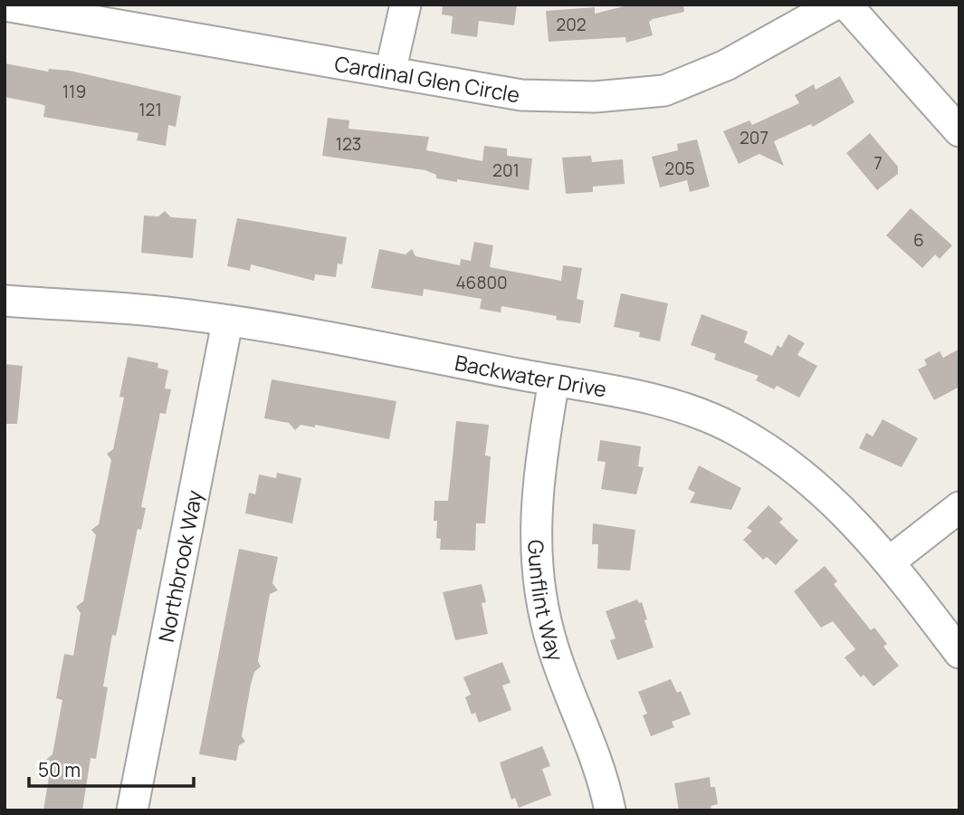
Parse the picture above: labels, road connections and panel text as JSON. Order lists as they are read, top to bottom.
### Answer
{
  "streets": {
    "street": [
      "Cardinal Glen Circle",
      "Backwater Drive",
      "Northbrook Way",
      "Gunflint Way"
    ]
  },
  "crossings": [
    ["Backwater Drive", "Northbrook Way"],
    ["Backwater Drive", "Gunflint Way"]
  ],
  "house_numbers": [
    "202",
    "119",
    "121",
    "207",
    "123",
    "7",
    "205",
    "201",
    "6",
    "46800"
  ],
  "scale_bar": "50 m"
}
